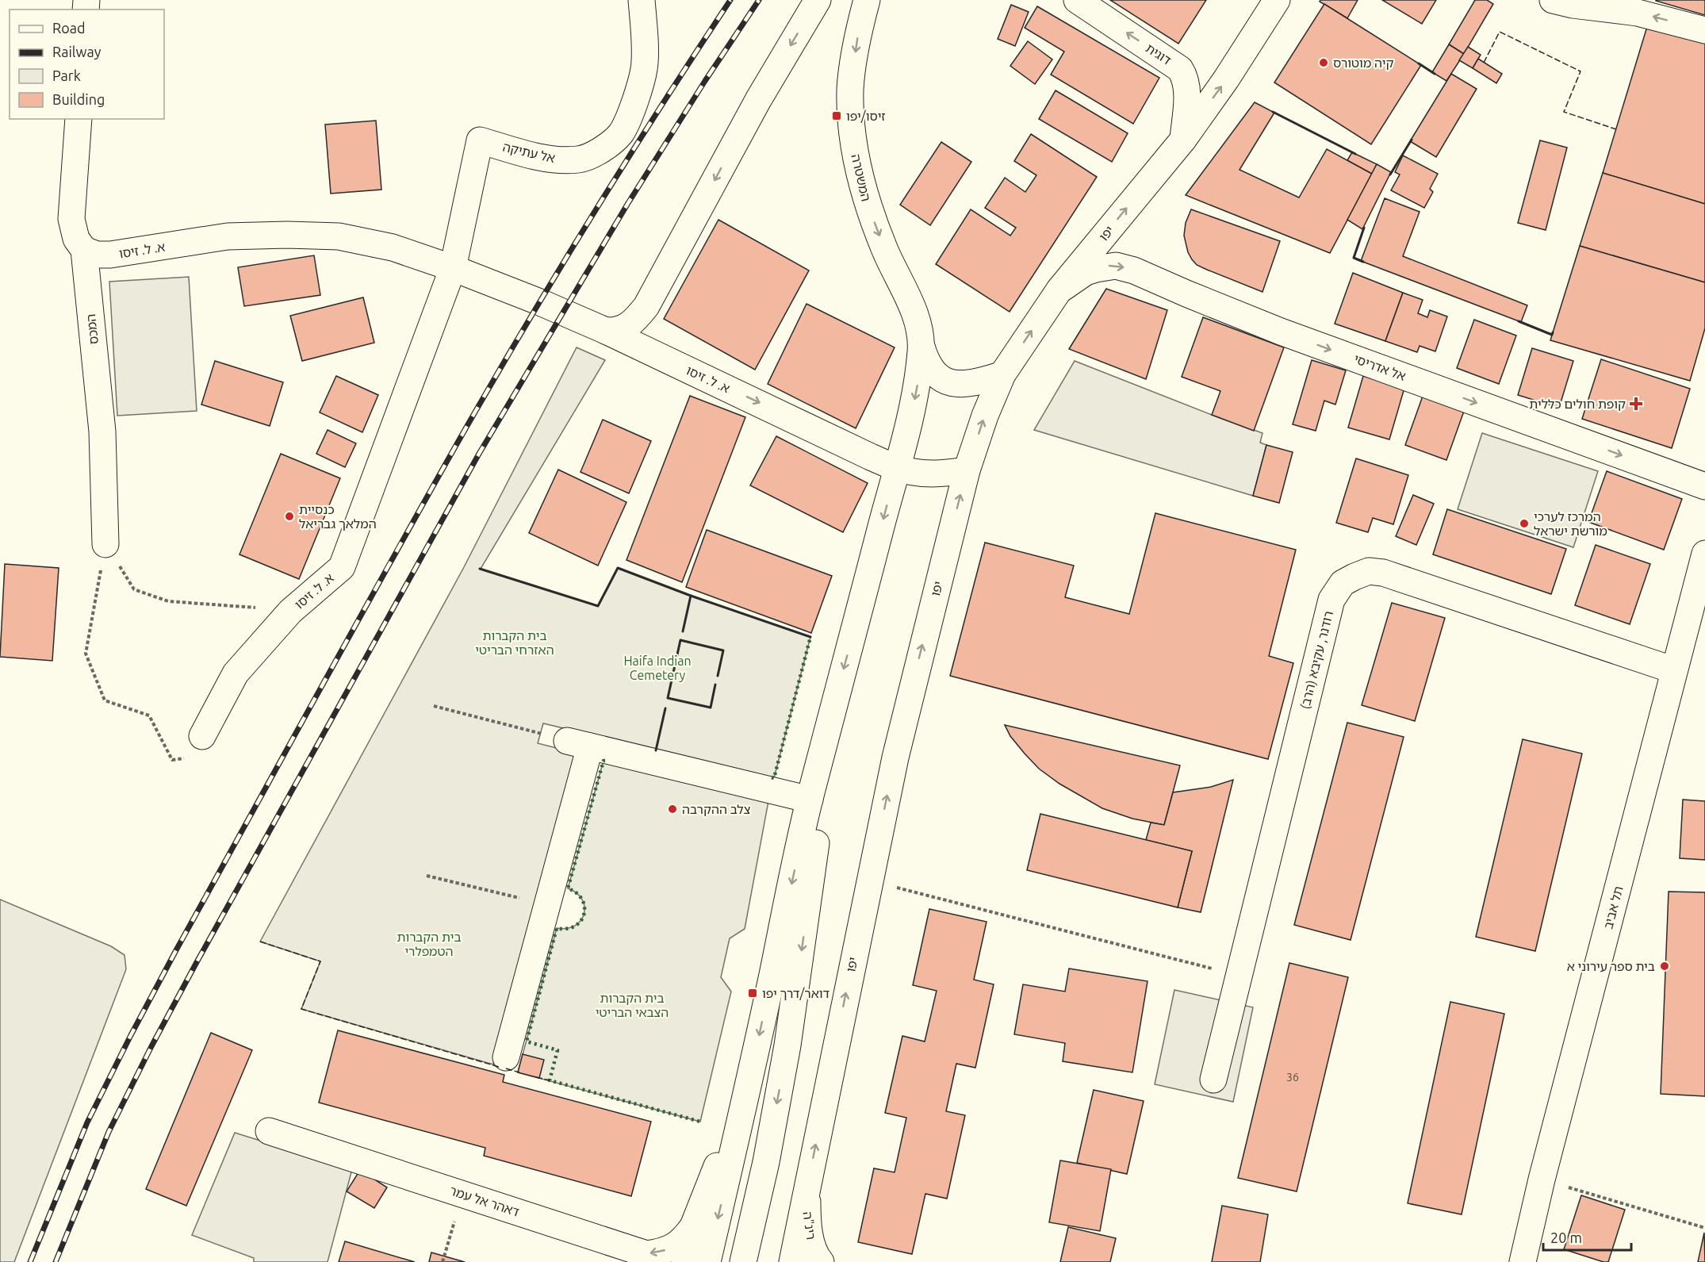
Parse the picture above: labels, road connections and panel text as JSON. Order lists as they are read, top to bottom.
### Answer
{
  "streets": {
    "main road": [
      "דוגית",
      "אל עתיקה",
      "המשטרה",
      "יפו",
      "א. ל. זיסו",
      "המכס",
      "אל אדריסי",
      "רודנר, עקיבא (הרב)",
      "תל אביב",
      "דאהר אל עמר",
      "רינ\"ה"
    ]
  },
  "crossings": [
    ["דוגית", "יפו"],
    ["אל עתיקה", "א. ל. זיסו"],
    ["יפו", "א. ל. זיסו"],
    ["יפו", "אל אדריסי"],
    ["יפו", "רינ\"ה"],
    ["א. ל. זיסו", "המכס"],
    ["רודנר, עקיבא (הרב)", "תל אביב"]
  ],
  "one_way": ["דוגית", "המשטרה", "אל אדריסי"],
  "parks": [
    "בית הקברות האזרחי הבריטי",
    "Haifa Indian Cemetery",
    "בית הקברות הטמפלרי",
    "בית הקברות הצבאי הבריטי"
  ],
  "places": {
    "other": [
      "קיה מוטורס",
      "כנסיית המלאך גבריאל",
      "המרכז לערכי מורשת ישראל",
      "צלב ההקרבה",
      "בית ספר עירוני א"
    ],
    "transit": ["זיסו/יפו", "דואר/דרך יפו"],
    "health": ["קופת חולים כללית"]
  },
  "house_numbers": ["36"],
  "legend": [
    "Road",
    "Railway",
    "Park",
    "Building"
  ],
  "scale_bar": "20 m"
}
